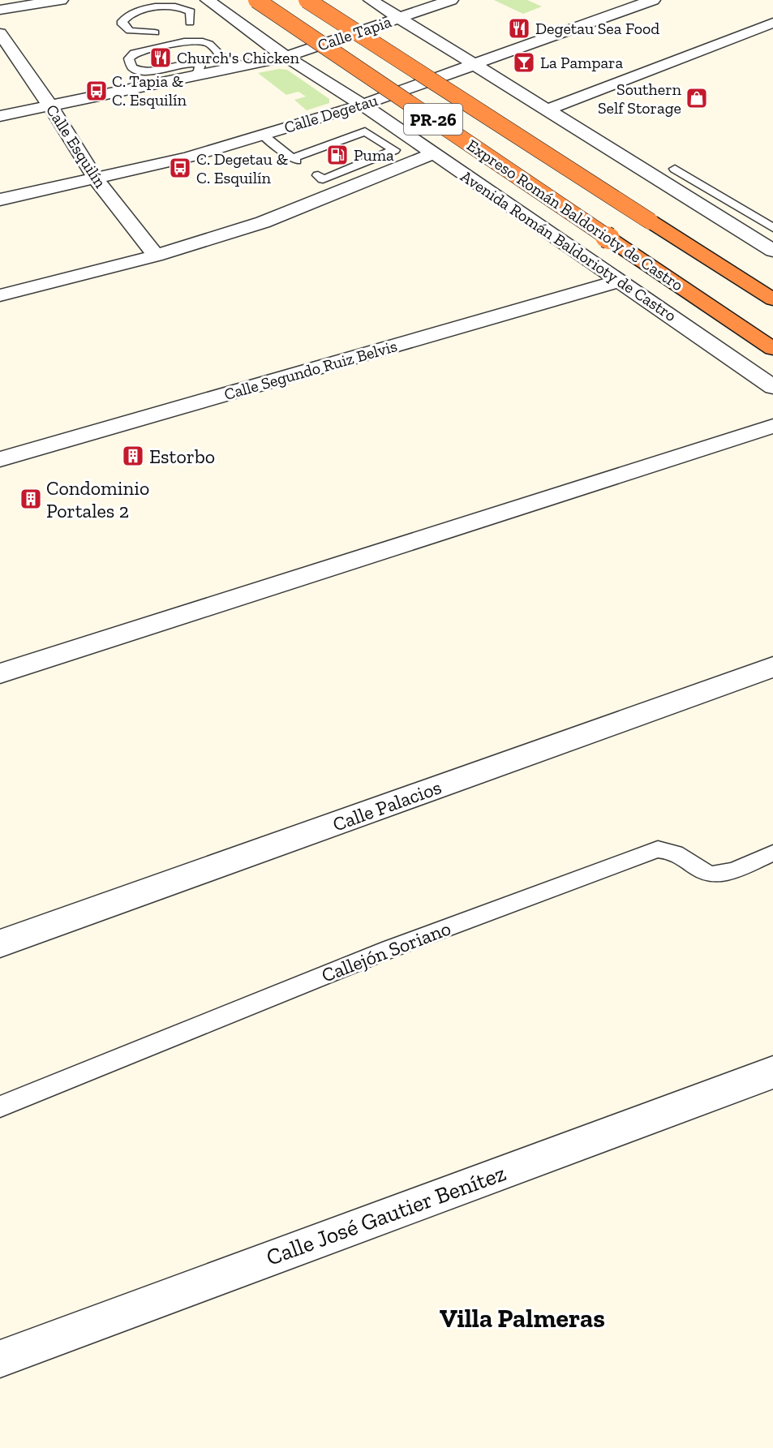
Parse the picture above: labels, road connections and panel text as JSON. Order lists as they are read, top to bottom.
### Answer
{
  "streets": {
    "highway": ["PR-26", "Expreso Román Baldorioty de Castro"],
    "street": [
      "Calle Tapia",
      "Calle Degetau",
      "Calle Esquilín",
      "Avenida Román Baldorioty de Castro",
      "Calle Segundo Ruiz Belvis",
      "Calle Palacios",
      "Calle José Gautier Benítez"
    ],
    "lane": ["Callejón Soriano"]
  },
  "crossings": [
    ["Calle Tapia", "Calle Esquilín"],
    ["Calle Tapia", "Avenida Román Baldorioty de Castro"],
    ["Calle Degetau", "Calle Esquilín"],
    ["Calle Degetau", "Avenida Román Baldorioty de Castro"],
    ["Avenida Román Baldorioty de Castro", "Calle Segundo Ruiz Belvis"]
  ],
  "districts": ["Villa Palmeras"],
  "places": {
    "restaurant": ["Degetau Sea Food", "Church's Chicken"],
    "bar": ["La Pampara"],
    "bus stop": ["C. Tapia & C. Esquilín", "C. Degetau & C. Esquilín"],
    "shop": ["Southern Self Storage"],
    "fuel station": ["Puma"],
    "building": ["Estorbo", "Condominio Portales 2"]
  }
}
